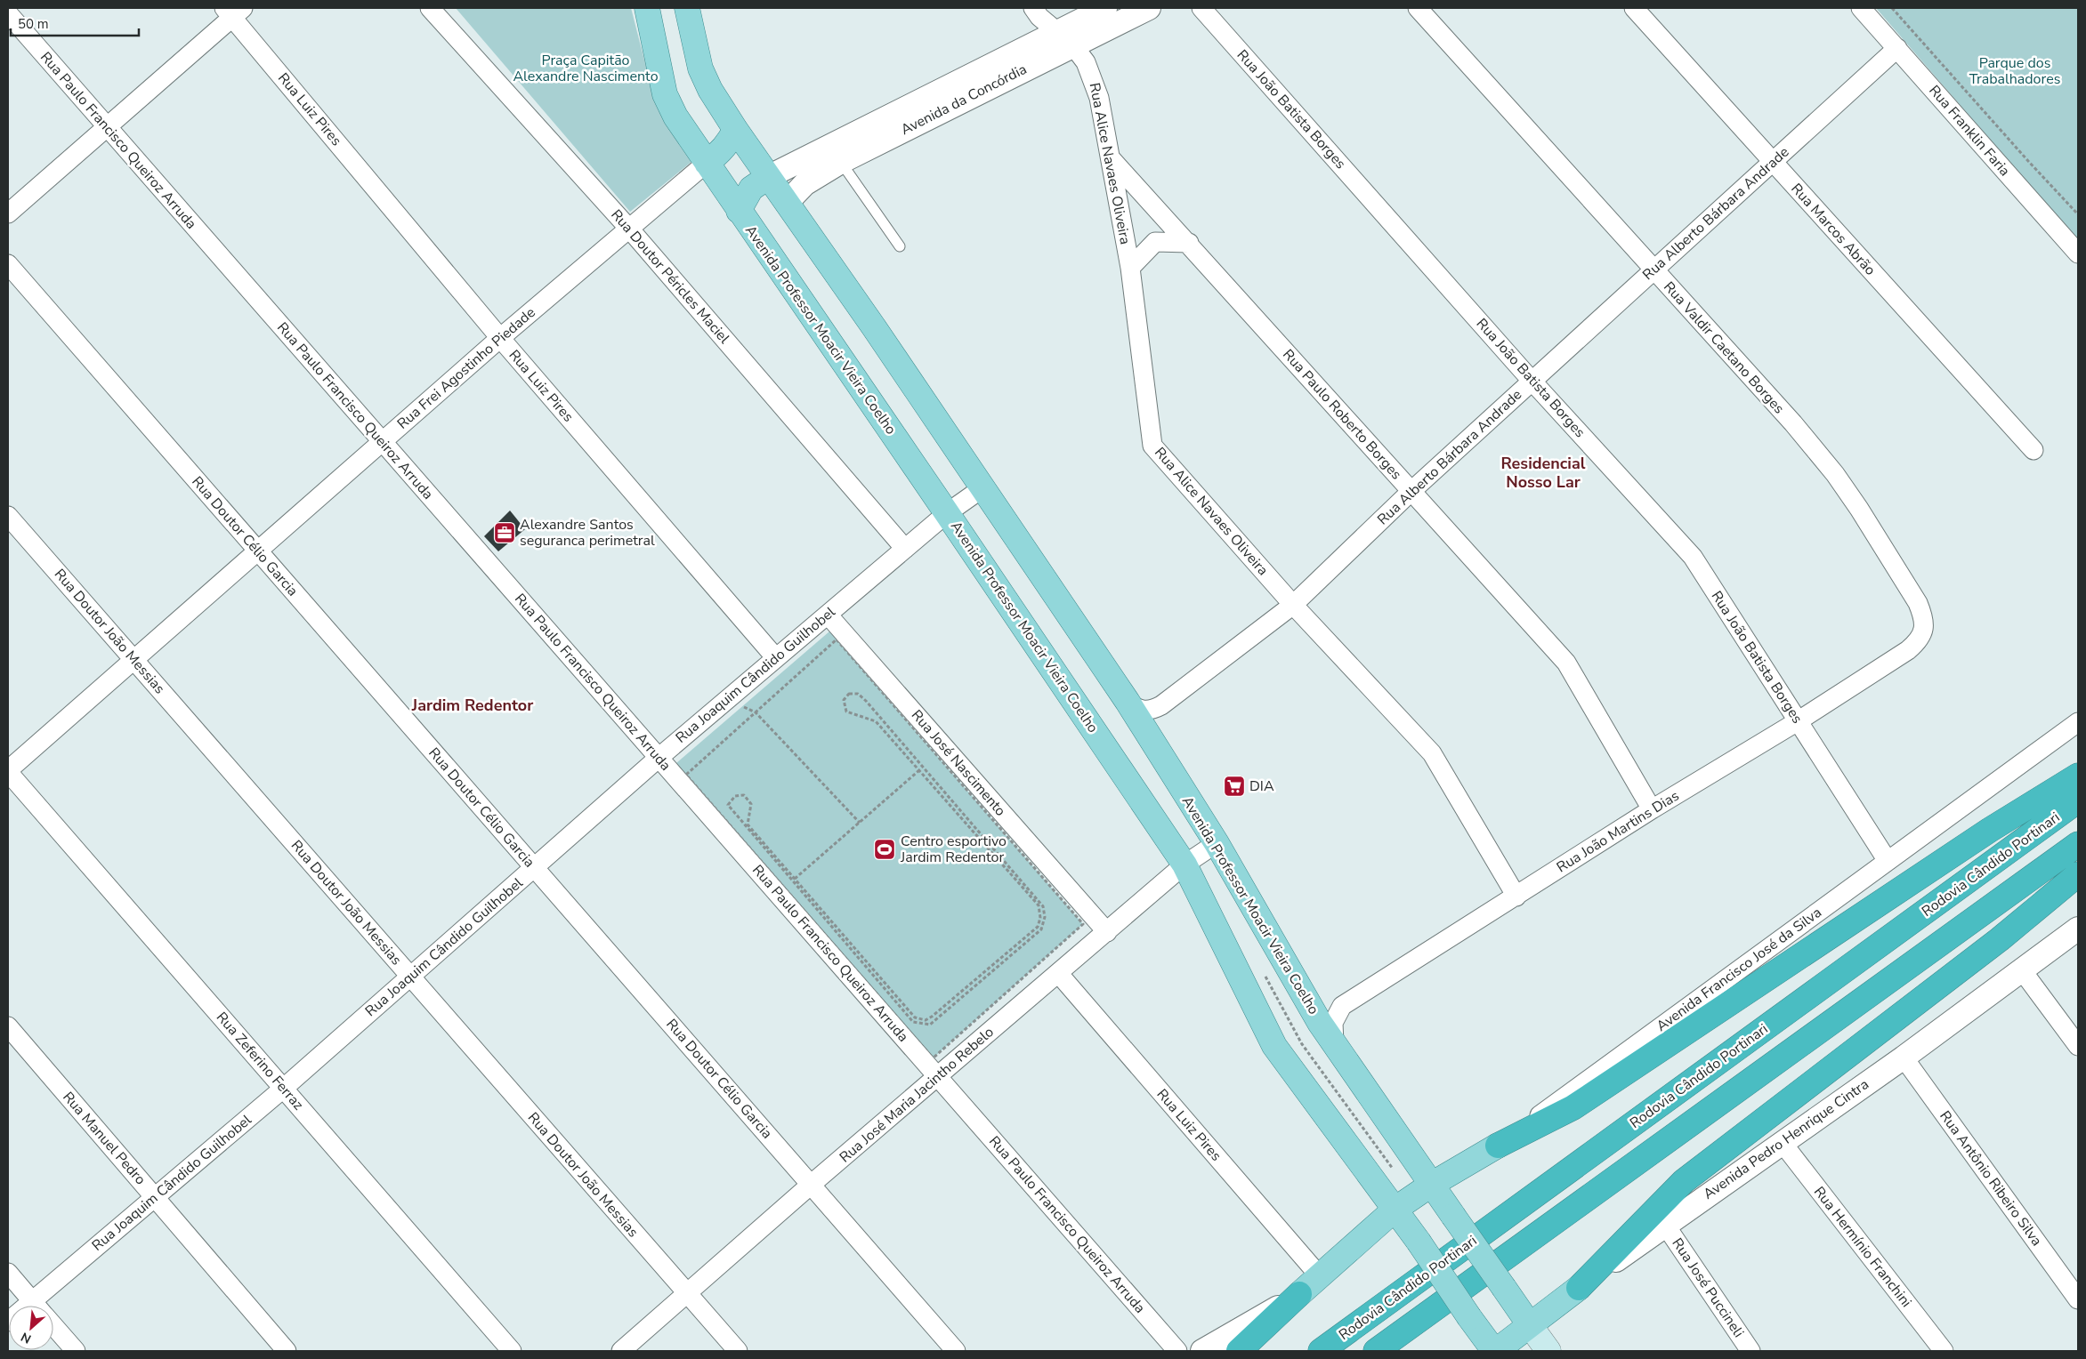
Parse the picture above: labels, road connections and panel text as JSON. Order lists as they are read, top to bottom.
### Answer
{
  "streets": {
    "highway": ["Rodovia Cândido Portinari"],
    "main road": ["Avenida Professor Moacir Vieira Coelho", "Avenida Francisco José da Silva"],
    "street": [
      "Avenida da Concórdia",
      "Rua Luiz Pires",
      "Rua João Batista Borges",
      "Rua Franklin Faria",
      "Rua Paulo Francisco Queiroz Arruda",
      "Rua Alice Navaes Oliveira",
      "Rua Alberto Bárbara Andrade",
      "Rua Marcos Abrão",
      "Rua Doutor Péricles Maciel",
      "Rua Valdir Caetano Borges",
      "Rua Frei Agostinho Piedade",
      "Rua Paulo Roberto Borges",
      "Rua Doutor Célio Garcia",
      "Rua Doutor João Messias",
      "Rua Joaquim Cândido Guilhobel",
      "Rua José Nascimento",
      "Rua João Martins Dias",
      "Rua Zeferino Ferraz",
      "Rua José Maria Jacintho Rebelo",
      "Rua Manuel Pedro",
      "Avenida Pedro Henrique Cintra",
      "Rua Antônio Ribeiro Silva",
      "Rua Hermínio Franchini",
      "Rua José Puccineli"
    ]
  },
  "crossings": [
    ["Avenida da Concórdia", "Rua Alice Navaes Oliveira"],
    ["Avenida da Concórdia", "Avenida Professor Moacir Vieira Coelho"],
    ["Rua Luiz Pires", "Rua Frei Agostinho Piedade"],
    ["Rua Luiz Pires", "Rua Joaquim Cândido Guilhobel"],
    ["Rua Luiz Pires", "Avenida Francisco José da Silva"],
    ["Rua Luiz Pires", "Rua José Maria Jacintho Rebelo"],
    ["Rua João Batista Borges", "Rua Alberto Bárbara Andrade"],
    ["Rua João Batista Borges", "Rua João Martins Dias"],
    ["Rua João Batista Borges", "Avenida Francisco José da Silva"],
    ["Rua Franklin Faria", "Rua Alberto Bárbara Andrade"],
    ["Rua Paulo Francisco Queiroz Arruda", "Rua Frei Agostinho Piedade"],
    ["Rua Paulo Francisco Queiroz Arruda", "Rua Joaquim Cândido Guilhobel"],
    ["Rua Paulo Francisco Queiroz Arruda", "Rua José Maria Jacintho Rebelo"],
    ["Rua Alice Navaes Oliveira", "Rua Alberto Bárbara Andrade"],
    ["Rua Alice Navaes Oliveira", "Rua Paulo Roberto Borges"],
    ["Rua Alice Navaes Oliveira", "Rua João Martins Dias"],
    ["Rua Alberto Bárbara Andrade", "Rua Marcos Abrão"],
    ["Rua Alberto Bárbara Andrade", "Avenida Professor Moacir Vieira Coelho"],
    ["Rua Alberto Bárbara Andrade", "Rua Valdir Caetano Borges"],
    ["Rua Alberto Bárbara Andrade", "Rua Paulo Roberto Borges"],
    ["Rua Doutor Péricles Maciel", "Rua Frei Agostinho Piedade"],
    ["Rua Doutor Péricles Maciel", "Rua Joaquim Cândido Guilhobel"],
    ["Avenida Professor Moacir Vieira Coelho", "Rua Frei Agostinho Piedade"],
    ["Avenida Professor Moacir Vieira Coelho", "Rua Joaquim Cândido Guilhobel"],
    ["Avenida Professor Moacir Vieira Coelho", "Rua João Martins Dias"],
    ["Avenida Professor Moacir Vieira Coelho", "Avenida Francisco José da Silva"],
    ["Avenida Professor Moacir Vieira Coelho", "Rua José Maria Jacintho Rebelo"],
    ["Rua Valdir Caetano Borges", "Rua João Martins Dias"],
    ["Rua Frei Agostinho Piedade", "Rua Doutor Célio Garcia"],
    ["Rua Frei Agostinho Piedade", "Rua Doutor João Messias"],
    ["Rua Frei Agostinho Piedade", "Rua Zeferino Ferraz"],
    ["Rua Paulo Roberto Borges", "Rua João Martins Dias"],
    ["Rua Doutor Célio Garcia", "Rua Joaquim Cândido Guilhobel"],
    ["Rua Doutor Célio Garcia", "Rua José Maria Jacintho Rebelo"],
    ["Rua Doutor João Messias", "Rua Joaquim Cândido Guilhobel"],
    ["Rua Doutor João Messias", "Rua José Maria Jacintho Rebelo"],
    ["Rua Joaquim Cândido Guilhobel", "Rua José Nascimento"],
    ["Rua Joaquim Cândido Guilhobel", "Rua Zeferino Ferraz"],
    ["Rua Joaquim Cândido Guilhobel", "Rua Manuel Pedro"],
    ["Rua José Nascimento", "Rua José Maria Jacintho Rebelo"],
    ["Avenida Pedro Henrique Cintra", "Rua Antônio Ribeiro Silva"],
    ["Avenida Pedro Henrique Cintra", "Rua Hermínio Franchini"],
    ["Avenida Pedro Henrique Cintra", "Rua José Puccineli"]
  ],
  "districts": ["Residencial Nosso Lar", "Jardim Redentor"],
  "parks": ["Praça Capitão Alexandre Nascimento", "Parque dos Trabalhadores"],
  "places": {
    "office": ["Alexandre Santos seguranca perimetral"],
    "supermarket": ["DIA"],
    "sports": ["Centro esportivo Jardim Redentor"]
  },
  "scale_bar": "50 m",
  "north": "bottom left"
}
